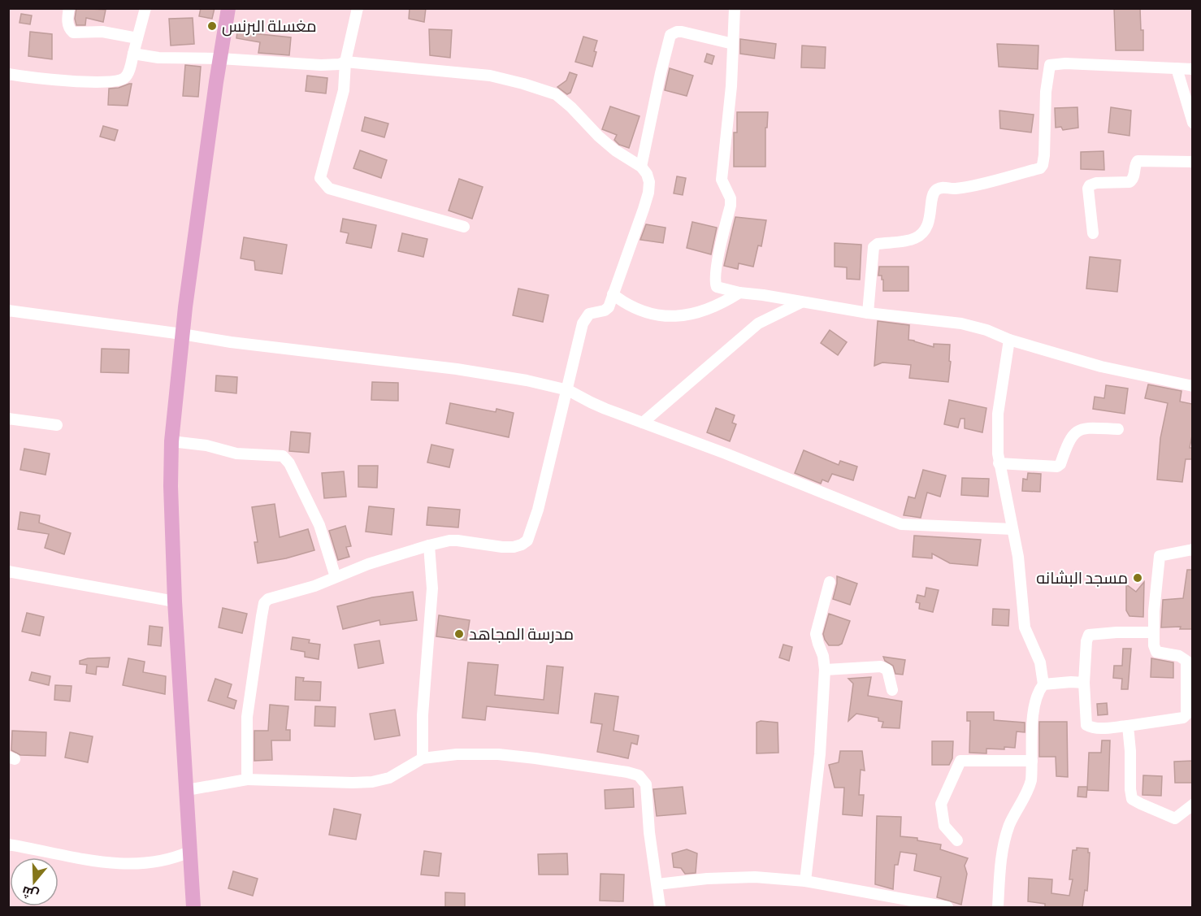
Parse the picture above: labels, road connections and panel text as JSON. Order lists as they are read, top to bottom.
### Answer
{
  "places": ["مغسلة البرنس", "مسجد البشانه", "مدرسة المجاهد"],
  "north": "bottom"
}
